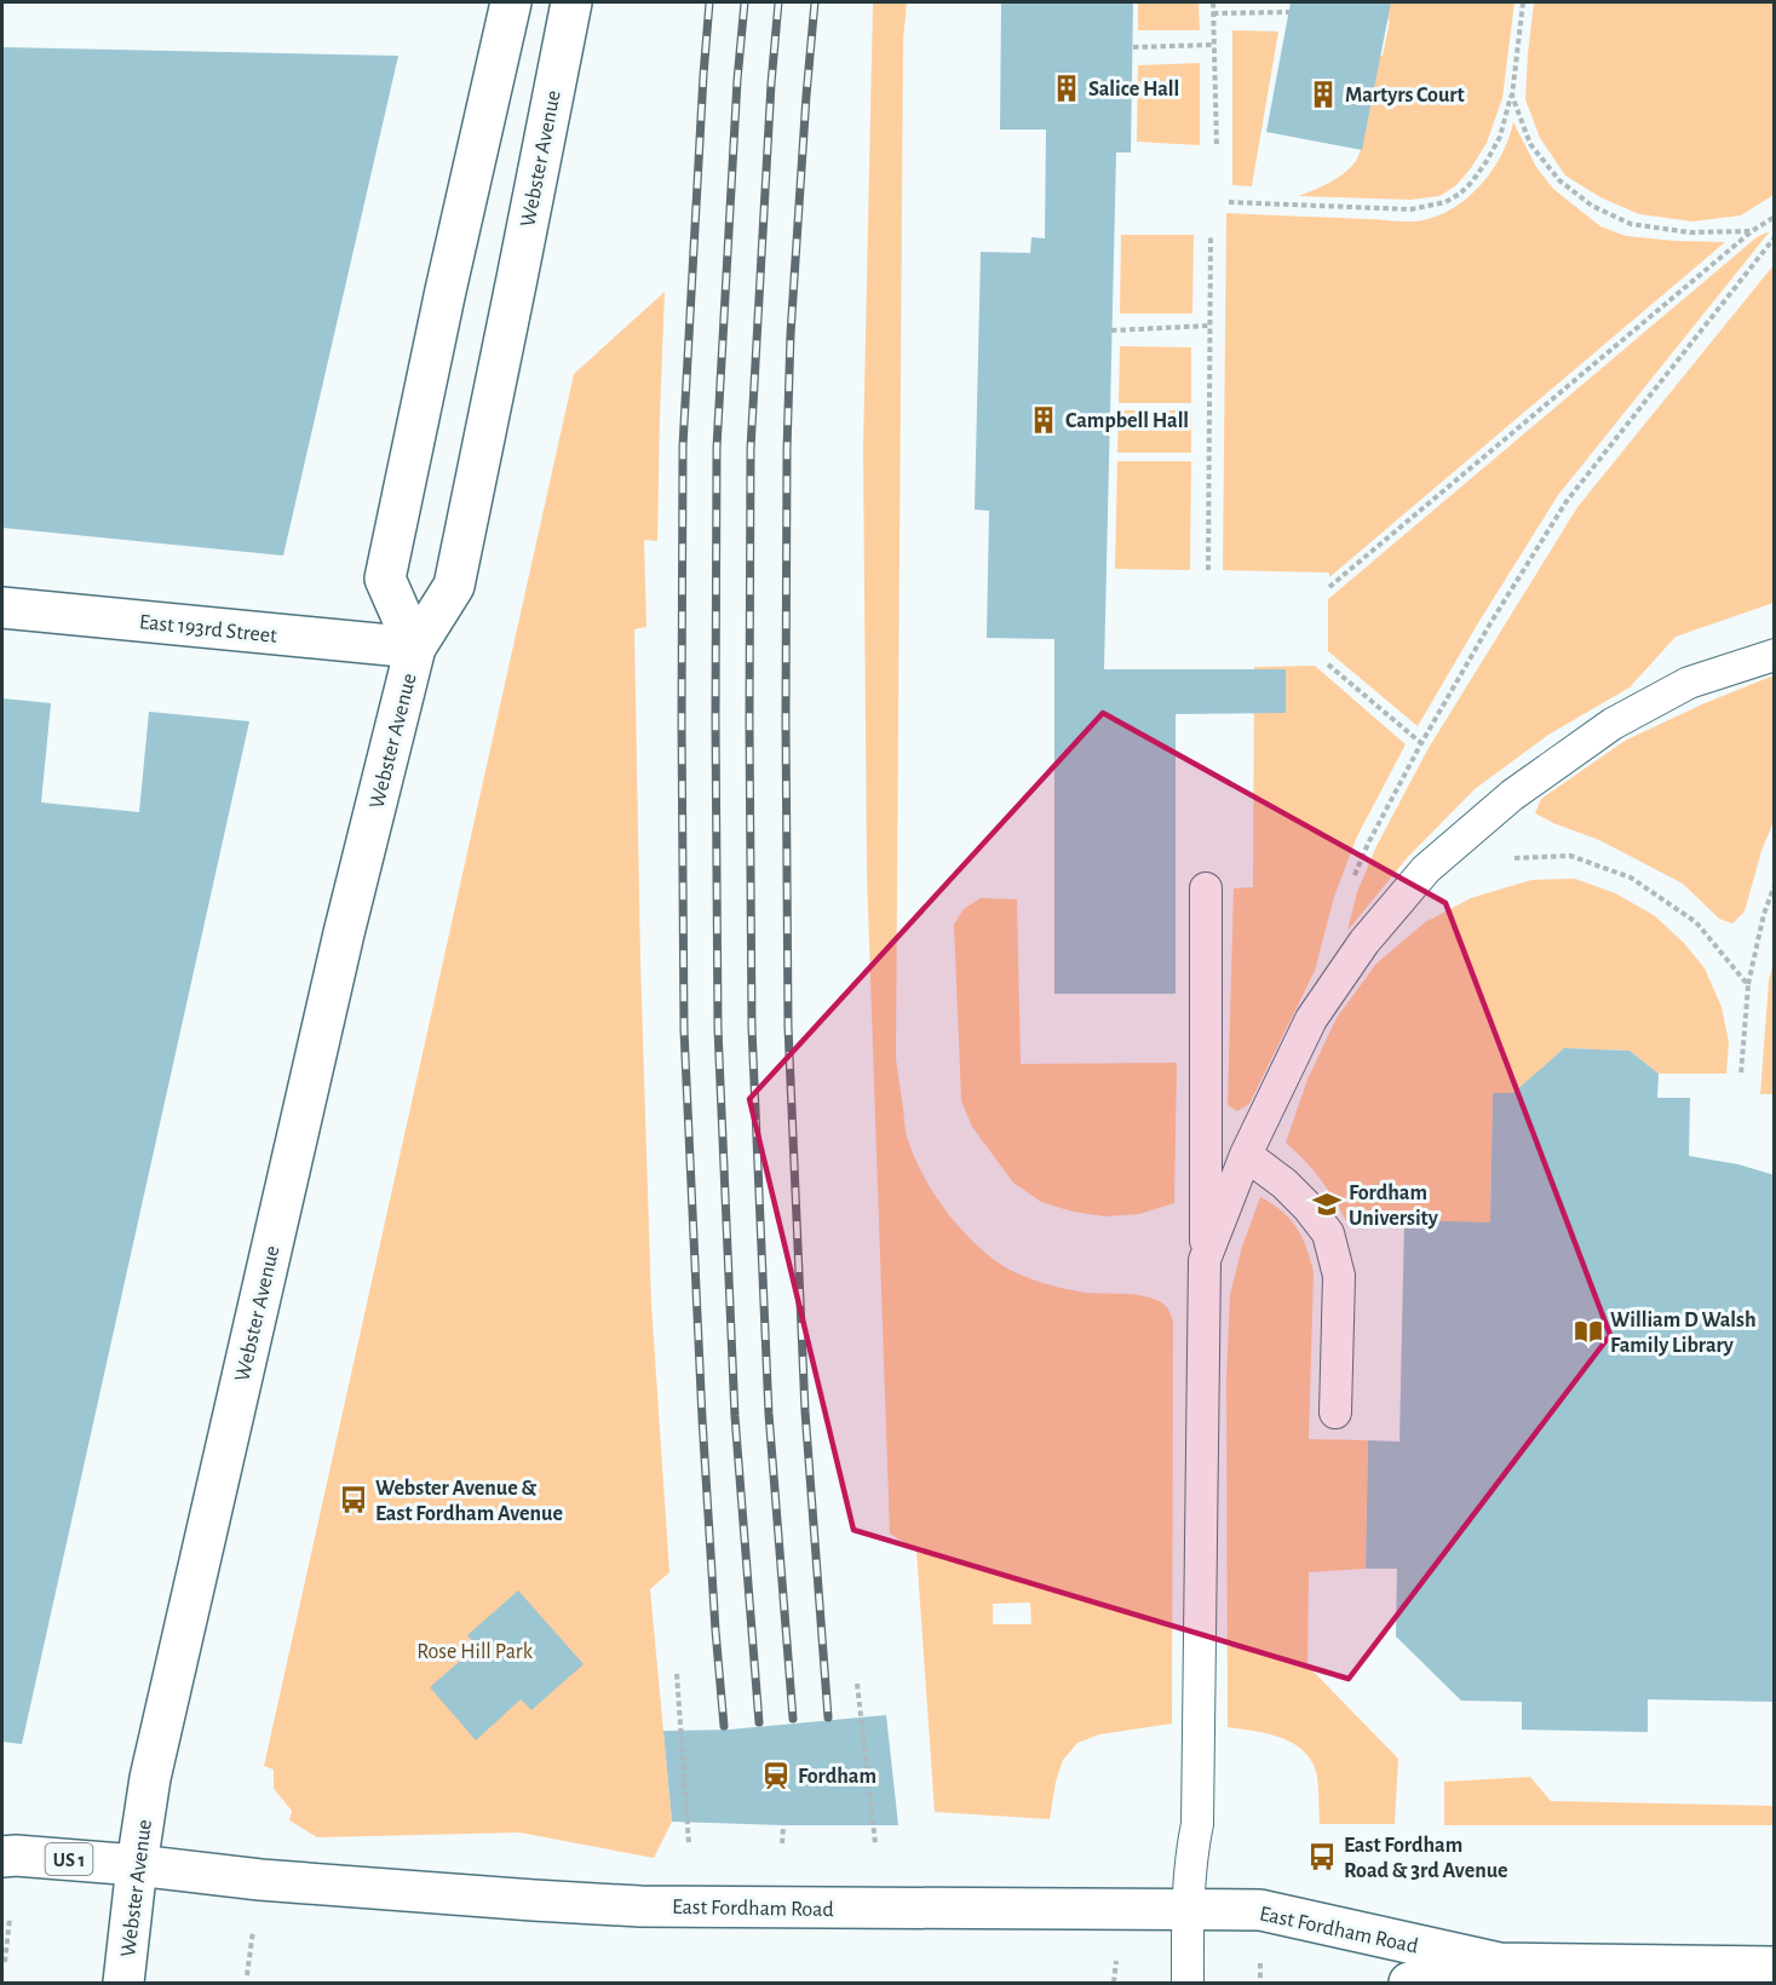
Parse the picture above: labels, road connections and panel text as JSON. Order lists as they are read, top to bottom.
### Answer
{
  "streets": {
    "main road": [
      "Webster Avenue",
      "East 193rd Street",
      "US 1",
      "East Fordham Road"
    ]
  },
  "crossings": [
    ["Webster Avenue", "East 193rd Street"],
    ["Webster Avenue", "East Fordham Road"]
  ],
  "parks": ["Rose Hill Park"],
  "places": {
    "building": ["Salice Hall", "Martyrs Court", "Campbell Hall"],
    "school or university": ["Fordham University"],
    "library": ["William D Walsh Family Library"],
    "bus stop": ["Webster Avenue & East Fordham Avenue", "East Fordham Road & 3rd Avenue"],
    "station": ["Fordham"]
  }
}
